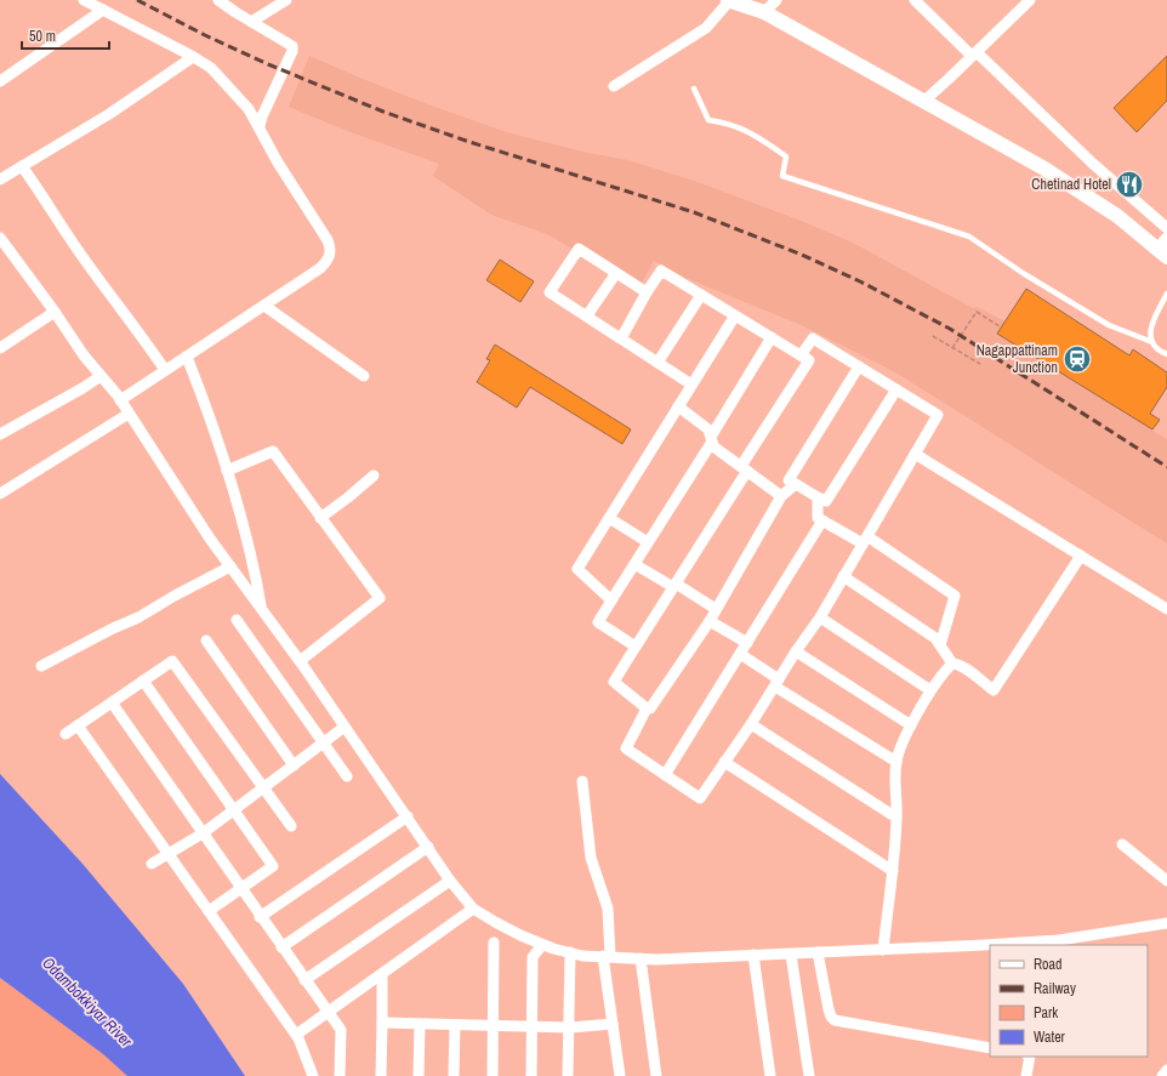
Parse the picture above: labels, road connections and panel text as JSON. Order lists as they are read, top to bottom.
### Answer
{
  "water": ["Odambokkiyar River"],
  "places": {
    "restaurant": ["Chetinad Hotel"],
    "station": ["Nagappattinam Junction"]
  },
  "legend": [
    "Road",
    "Railway",
    "Park",
    "Water"
  ],
  "scale_bar": "50 m"
}
